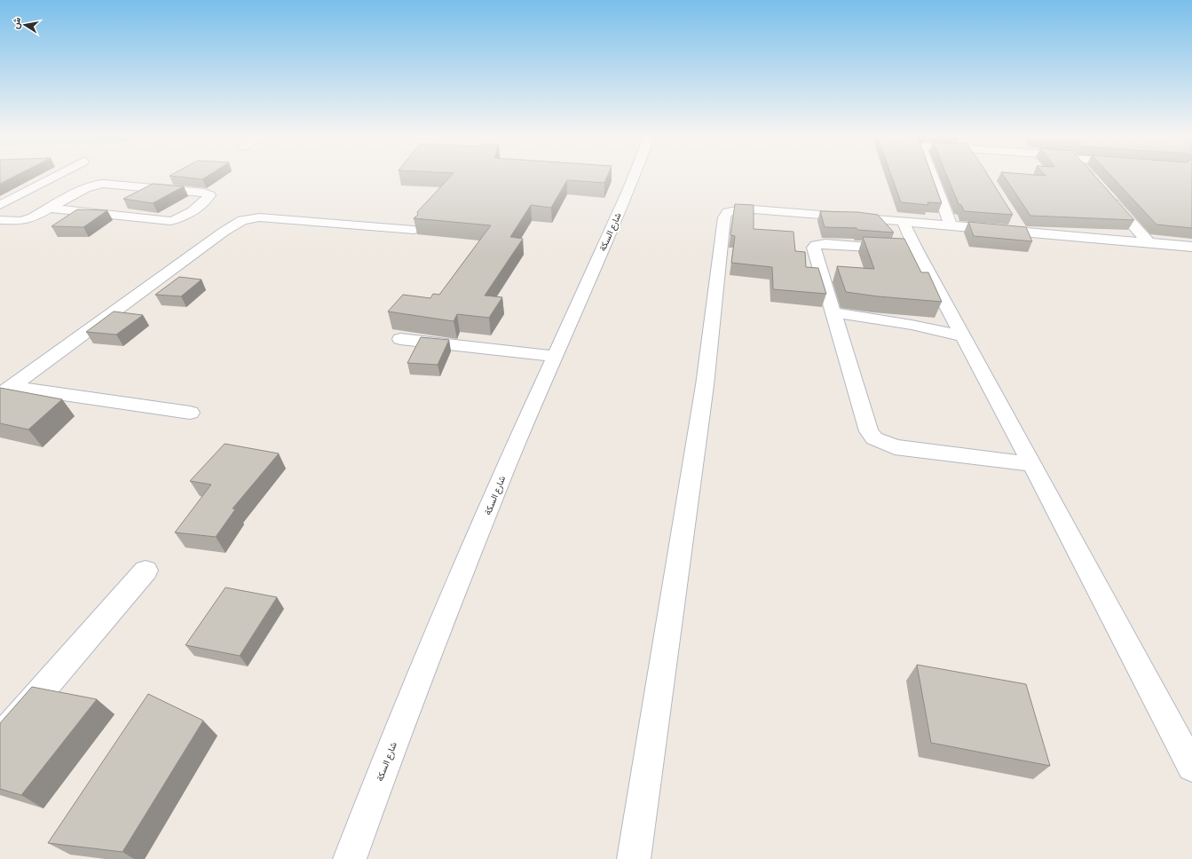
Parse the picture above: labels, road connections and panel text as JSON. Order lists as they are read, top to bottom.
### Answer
{
  "streets": {
    "street": ["شارع السكة"]
  },
  "north": "left"
}
